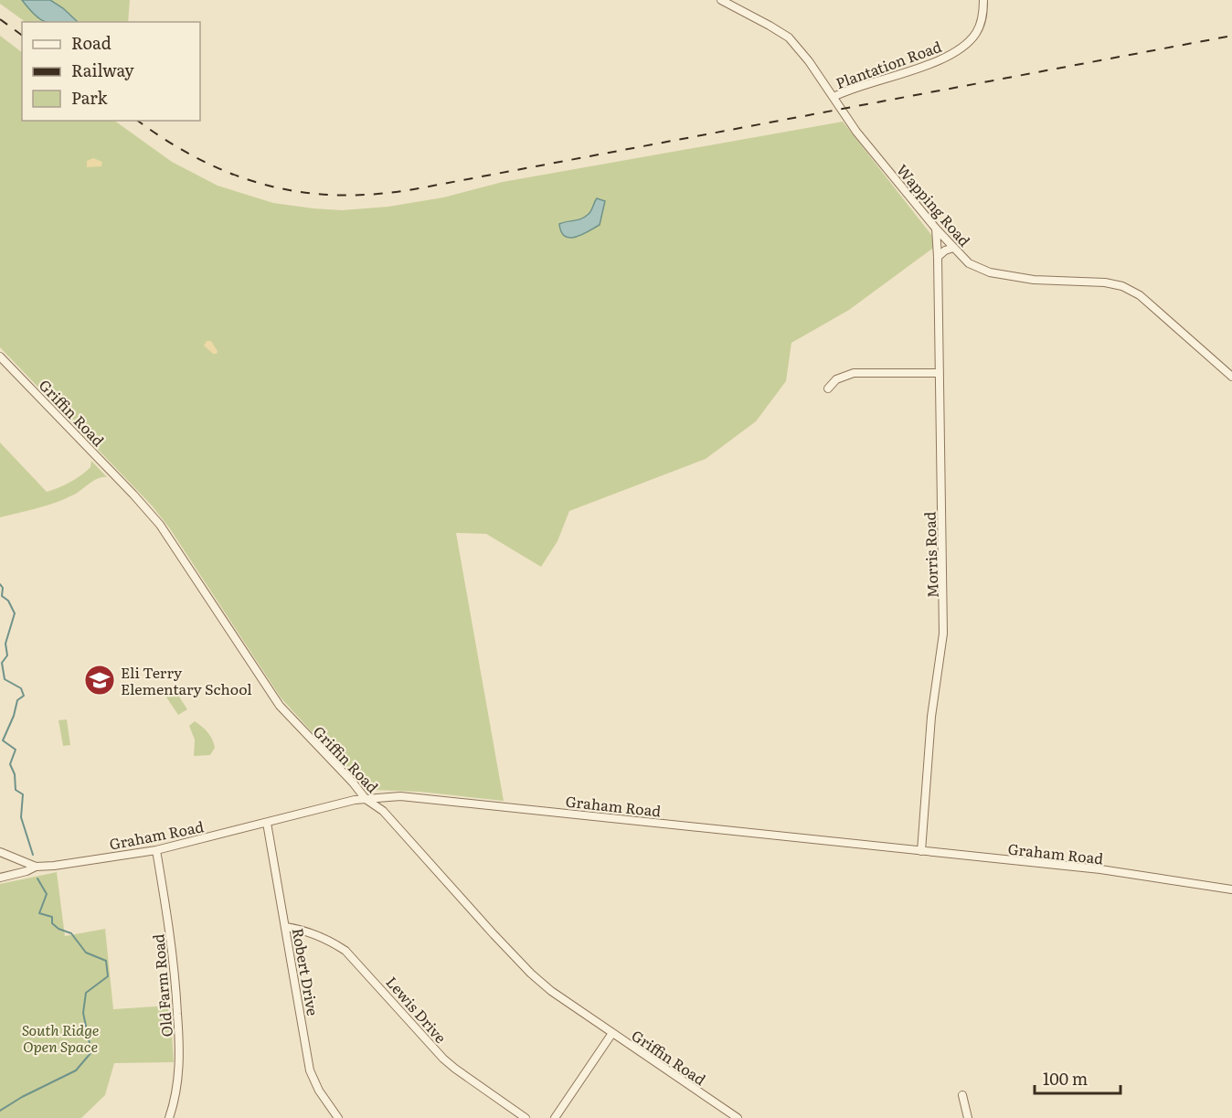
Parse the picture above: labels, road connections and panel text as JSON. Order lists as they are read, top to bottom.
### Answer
{
  "streets": {
    "street": [
      "Plantation Road",
      "Wapping Road",
      "Griffin Road",
      "Morris Road",
      "Graham Road",
      "Robert Drive",
      "Old Farm Road",
      "Lewis Drive"
    ]
  },
  "crossings": [
    ["Plantation Road", "Wapping Road"],
    ["Wapping Road", "Morris Road"],
    ["Griffin Road", "Graham Road"],
    ["Morris Road", "Graham Road"],
    ["Graham Road", "Robert Drive"],
    ["Graham Road", "Old Farm Road"],
    ["Robert Drive", "Lewis Drive"]
  ],
  "parks": ["South Ridge Open Space"],
  "places": {
    "school or university": ["Eli Terry Elementary School"]
  },
  "legend": ["Road", "Railway", "Park"],
  "scale_bar": "100 m"
}
